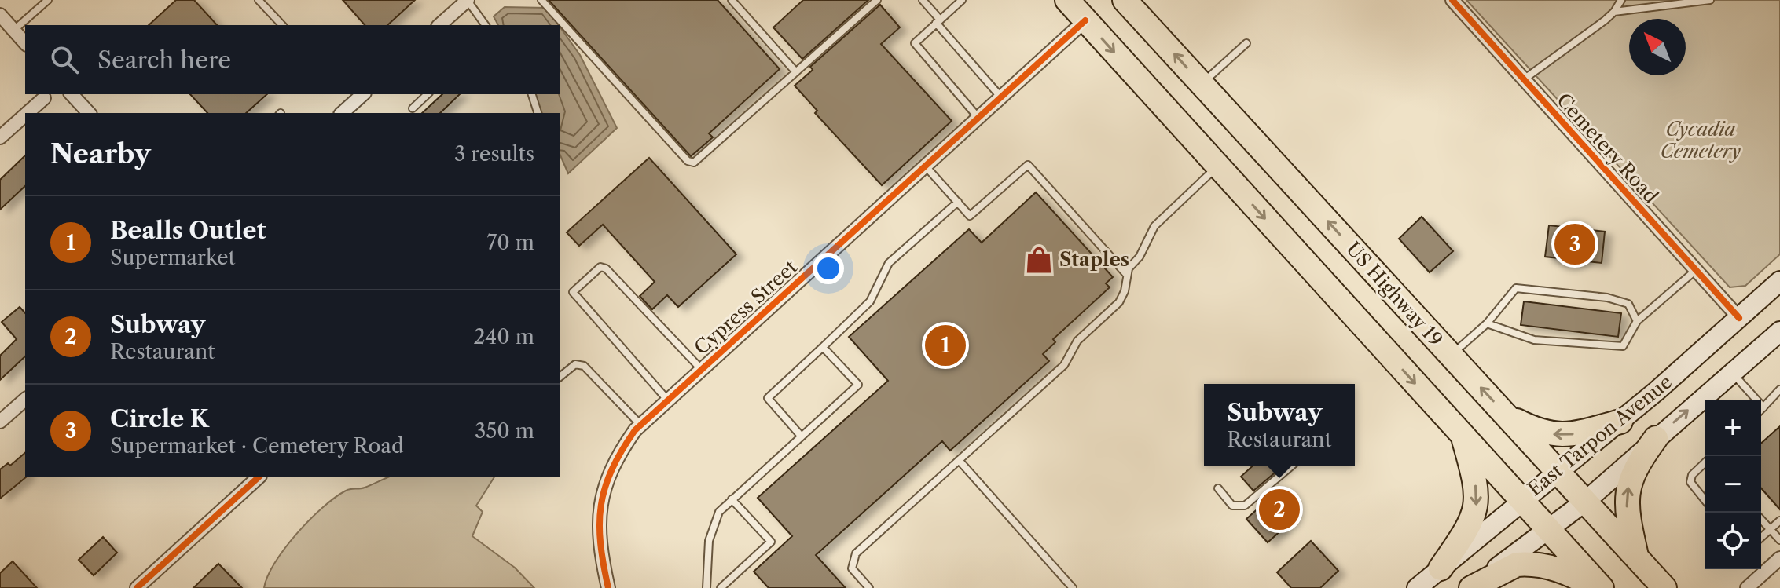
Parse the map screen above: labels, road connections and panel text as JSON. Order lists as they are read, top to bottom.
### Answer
{
  "streets": {
    "highway": ["US Highway 19"],
    "main road": ["East Tarpon Avenue"],
    "street": ["Cemetery Road", "Cypress Street"]
  },
  "crossings": [
    ["Cemetery Road", "East Tarpon Avenue"],
    ["US Highway 19", "East Tarpon Avenue"]
  ],
  "parks": ["Cycadia Cemetery"],
  "places": {
    "shop": ["Staples"]
  },
  "north": "top left",
  "page": {
    "search": "Search here",
    "heading": ["Nearby", "3 results"],
    "list": [
      {
        "mark": "1",
        "name": "Bealls Outlet",
        "note": "Supermarket",
        "value": "70 m"
      },
      {
        "mark": "2",
        "name": "Subway",
        "note": "Restaurant",
        "value": "240 m"
      },
      {
        "mark": "3",
        "name": "Circle K",
        "note": "Supermarket · Cemetery Road",
        "value": "350 m"
      }
    ],
    "pins": ["3", "1", "2"],
    "popup": ["Subway", "Restaurant"],
    "map_buttons": ["+", "−"]
  }
}
